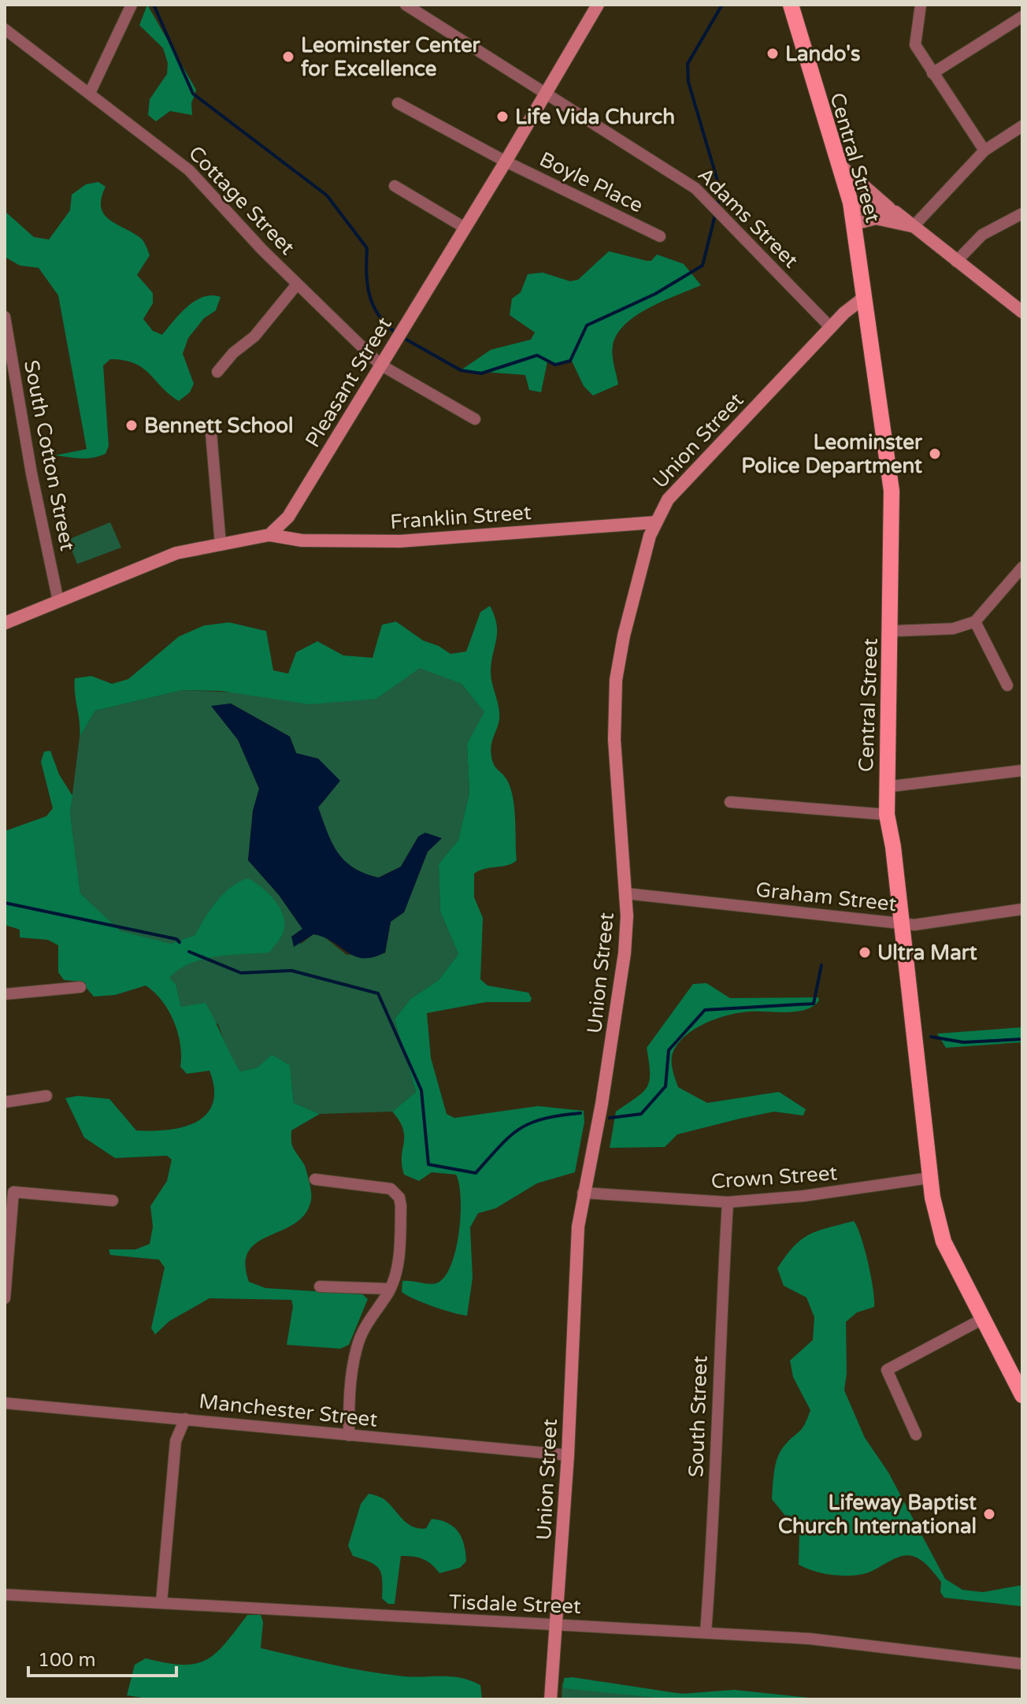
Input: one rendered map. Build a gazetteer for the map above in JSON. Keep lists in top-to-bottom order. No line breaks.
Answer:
{"streets":{"main road":["Central Street","Pleasant Street","Union Street","Franklin Street"],"street":["Boyle Place","Cottage Street","Adams Street","South Cotton Street","Graham Street","Crown Street","Manchester Street","South Street","Tisdale Street"]},"crossings":[["Central Street","Union Street"],["Central Street","Graham Street"],["Central Street","Crown Street"],["Boyle Place","Pleasant Street"],["Cottage Street","Pleasant Street"],["Adams Street","Pleasant Street"],["Adams Street","Union Street"],["Pleasant Street","Franklin Street"],["Union Street","Franklin Street"],["Union Street","Graham Street"],["Union Street","Crown Street"],["Union Street","Manchester Street"],["Union Street","Tisdale Street"],["Crown Street","South Street"],["South Street","Tisdale Street"]],"places":["Lando's","Leominster Center for Excellence","Life Vida Church","Bennett School","Leominster Police Department","Ultra Mart","Lifeway Baptist Church International"],"scale_bar":"100 m"}
